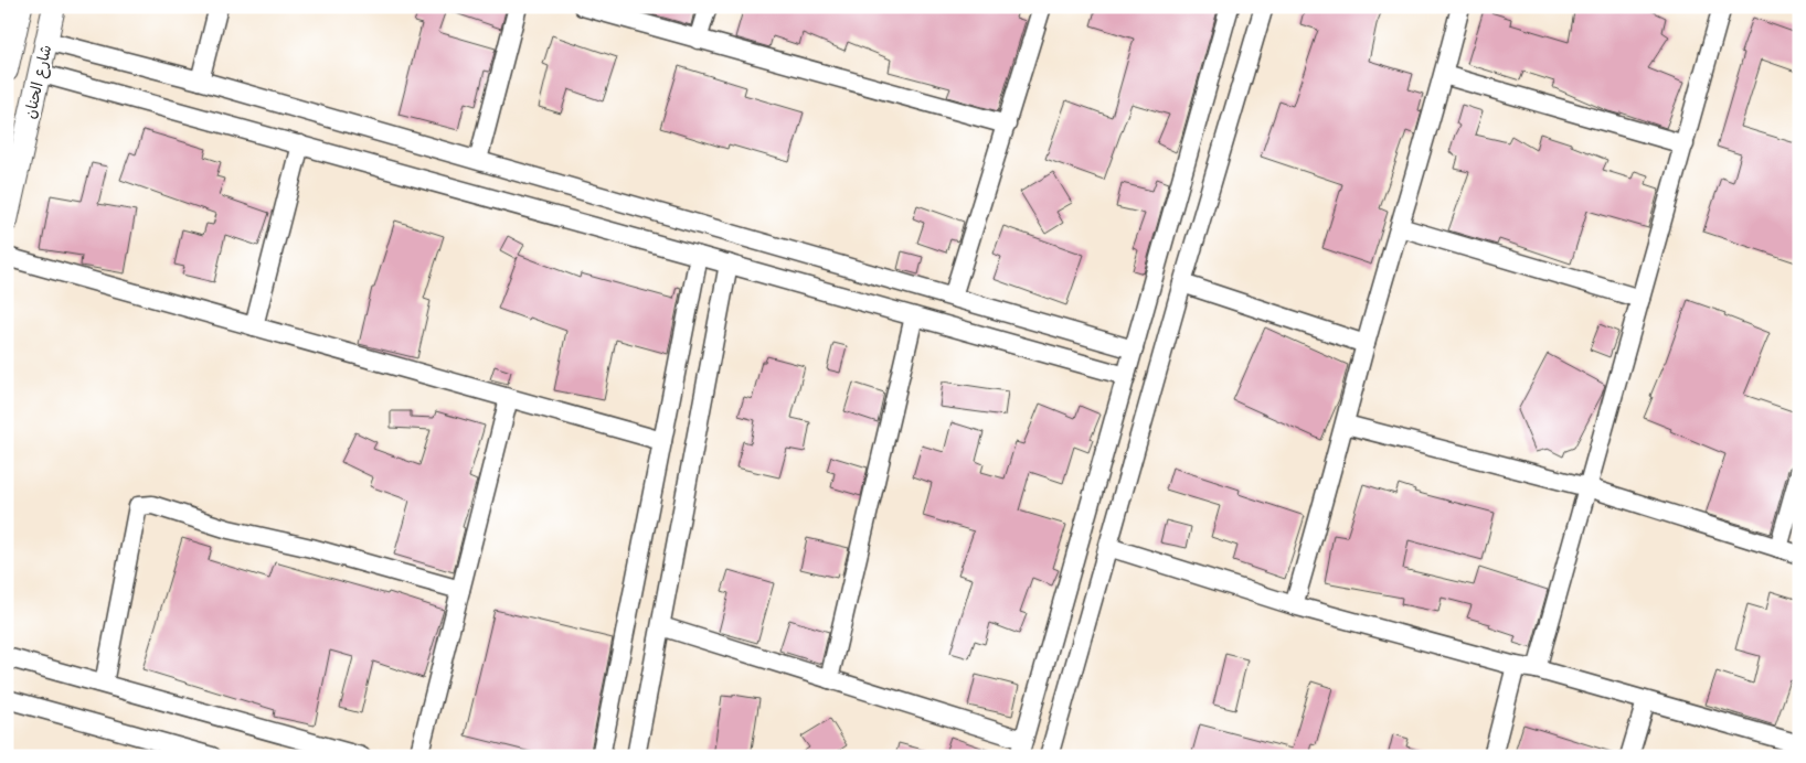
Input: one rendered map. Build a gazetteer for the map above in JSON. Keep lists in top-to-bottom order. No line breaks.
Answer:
{"streets":{"main road":["شارع الحنان"]}}
